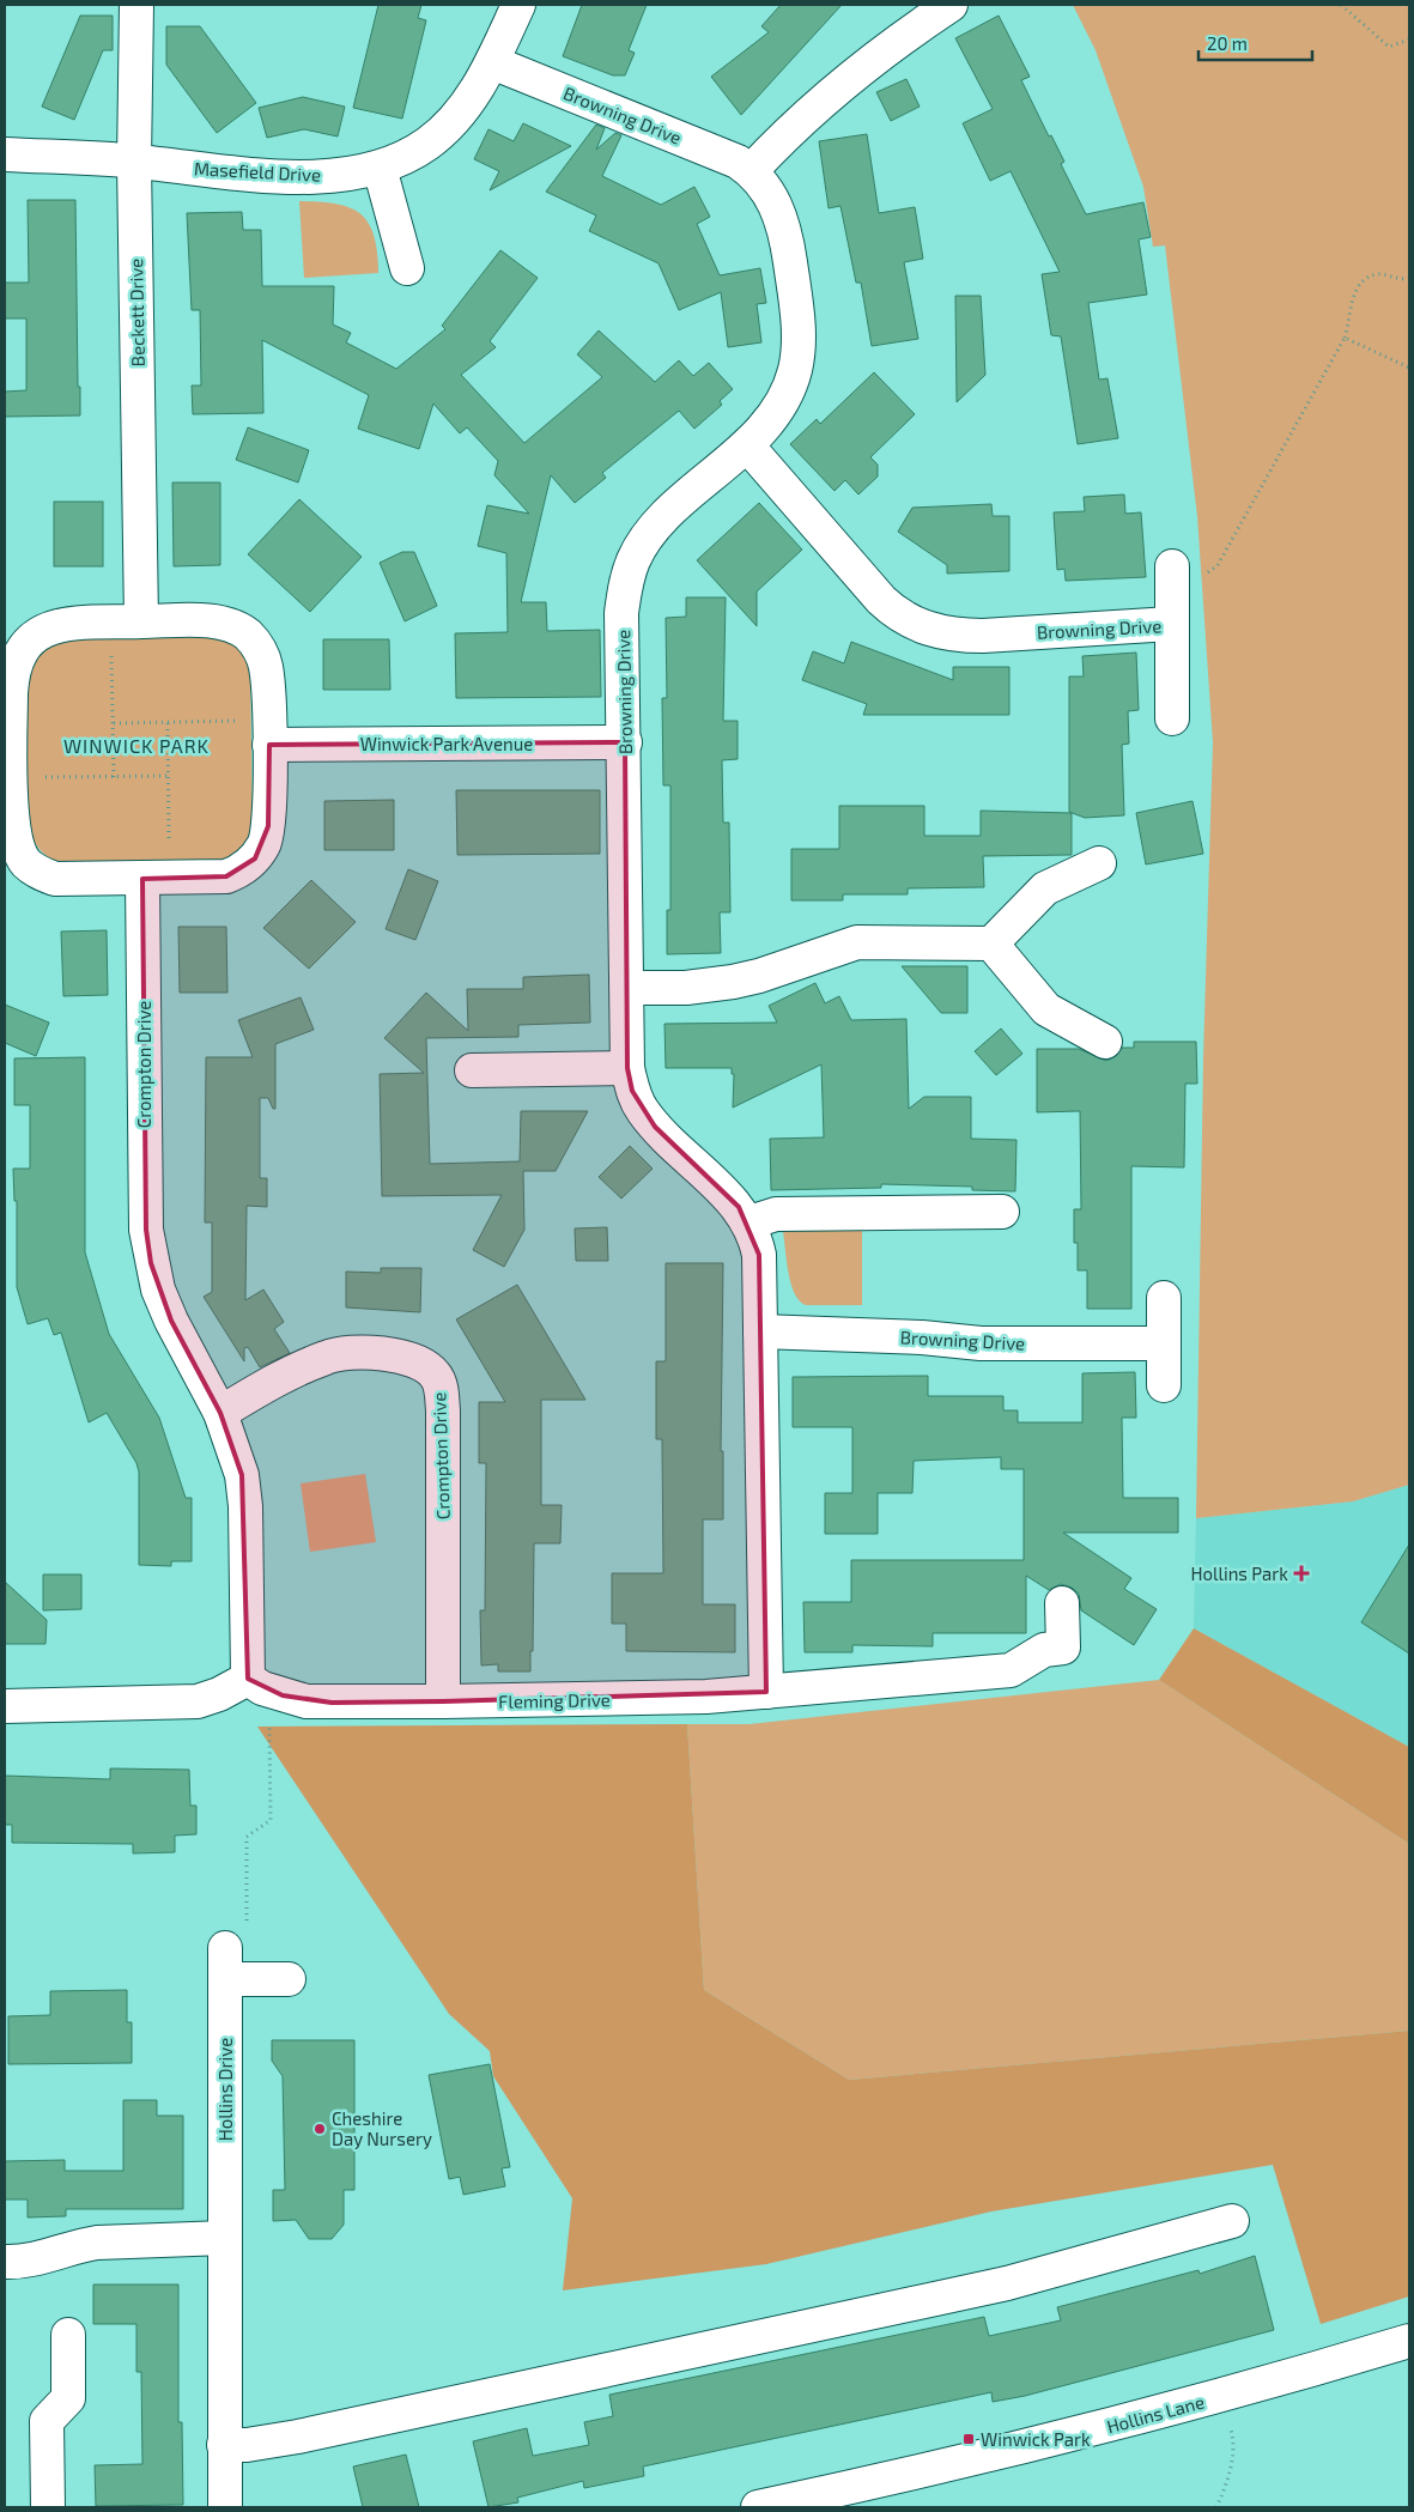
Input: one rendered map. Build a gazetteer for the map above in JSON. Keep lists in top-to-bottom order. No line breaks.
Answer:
{"streets":{"street":["Browning Drive","Masefield Drive","Beckett Drive","Winwick Park Avenue","Crompton Drive","Fleming Drive","Hollins Drive","Hollins Lane"]},"crossings":[["Browning Drive","Masefield Drive"],["Browning Drive","Winwick Park Avenue"],["Browning Drive","Fleming Drive"],["Masefield Drive","Beckett Drive"],["Crompton Drive","Fleming Drive"]],"districts":["WINWICK PARK"],"places":{"health":["Hollins Park"],"other":["Cheshire Day Nursery"],"transit":["Winwick Park"]},"scale_bar":"20 m"}
